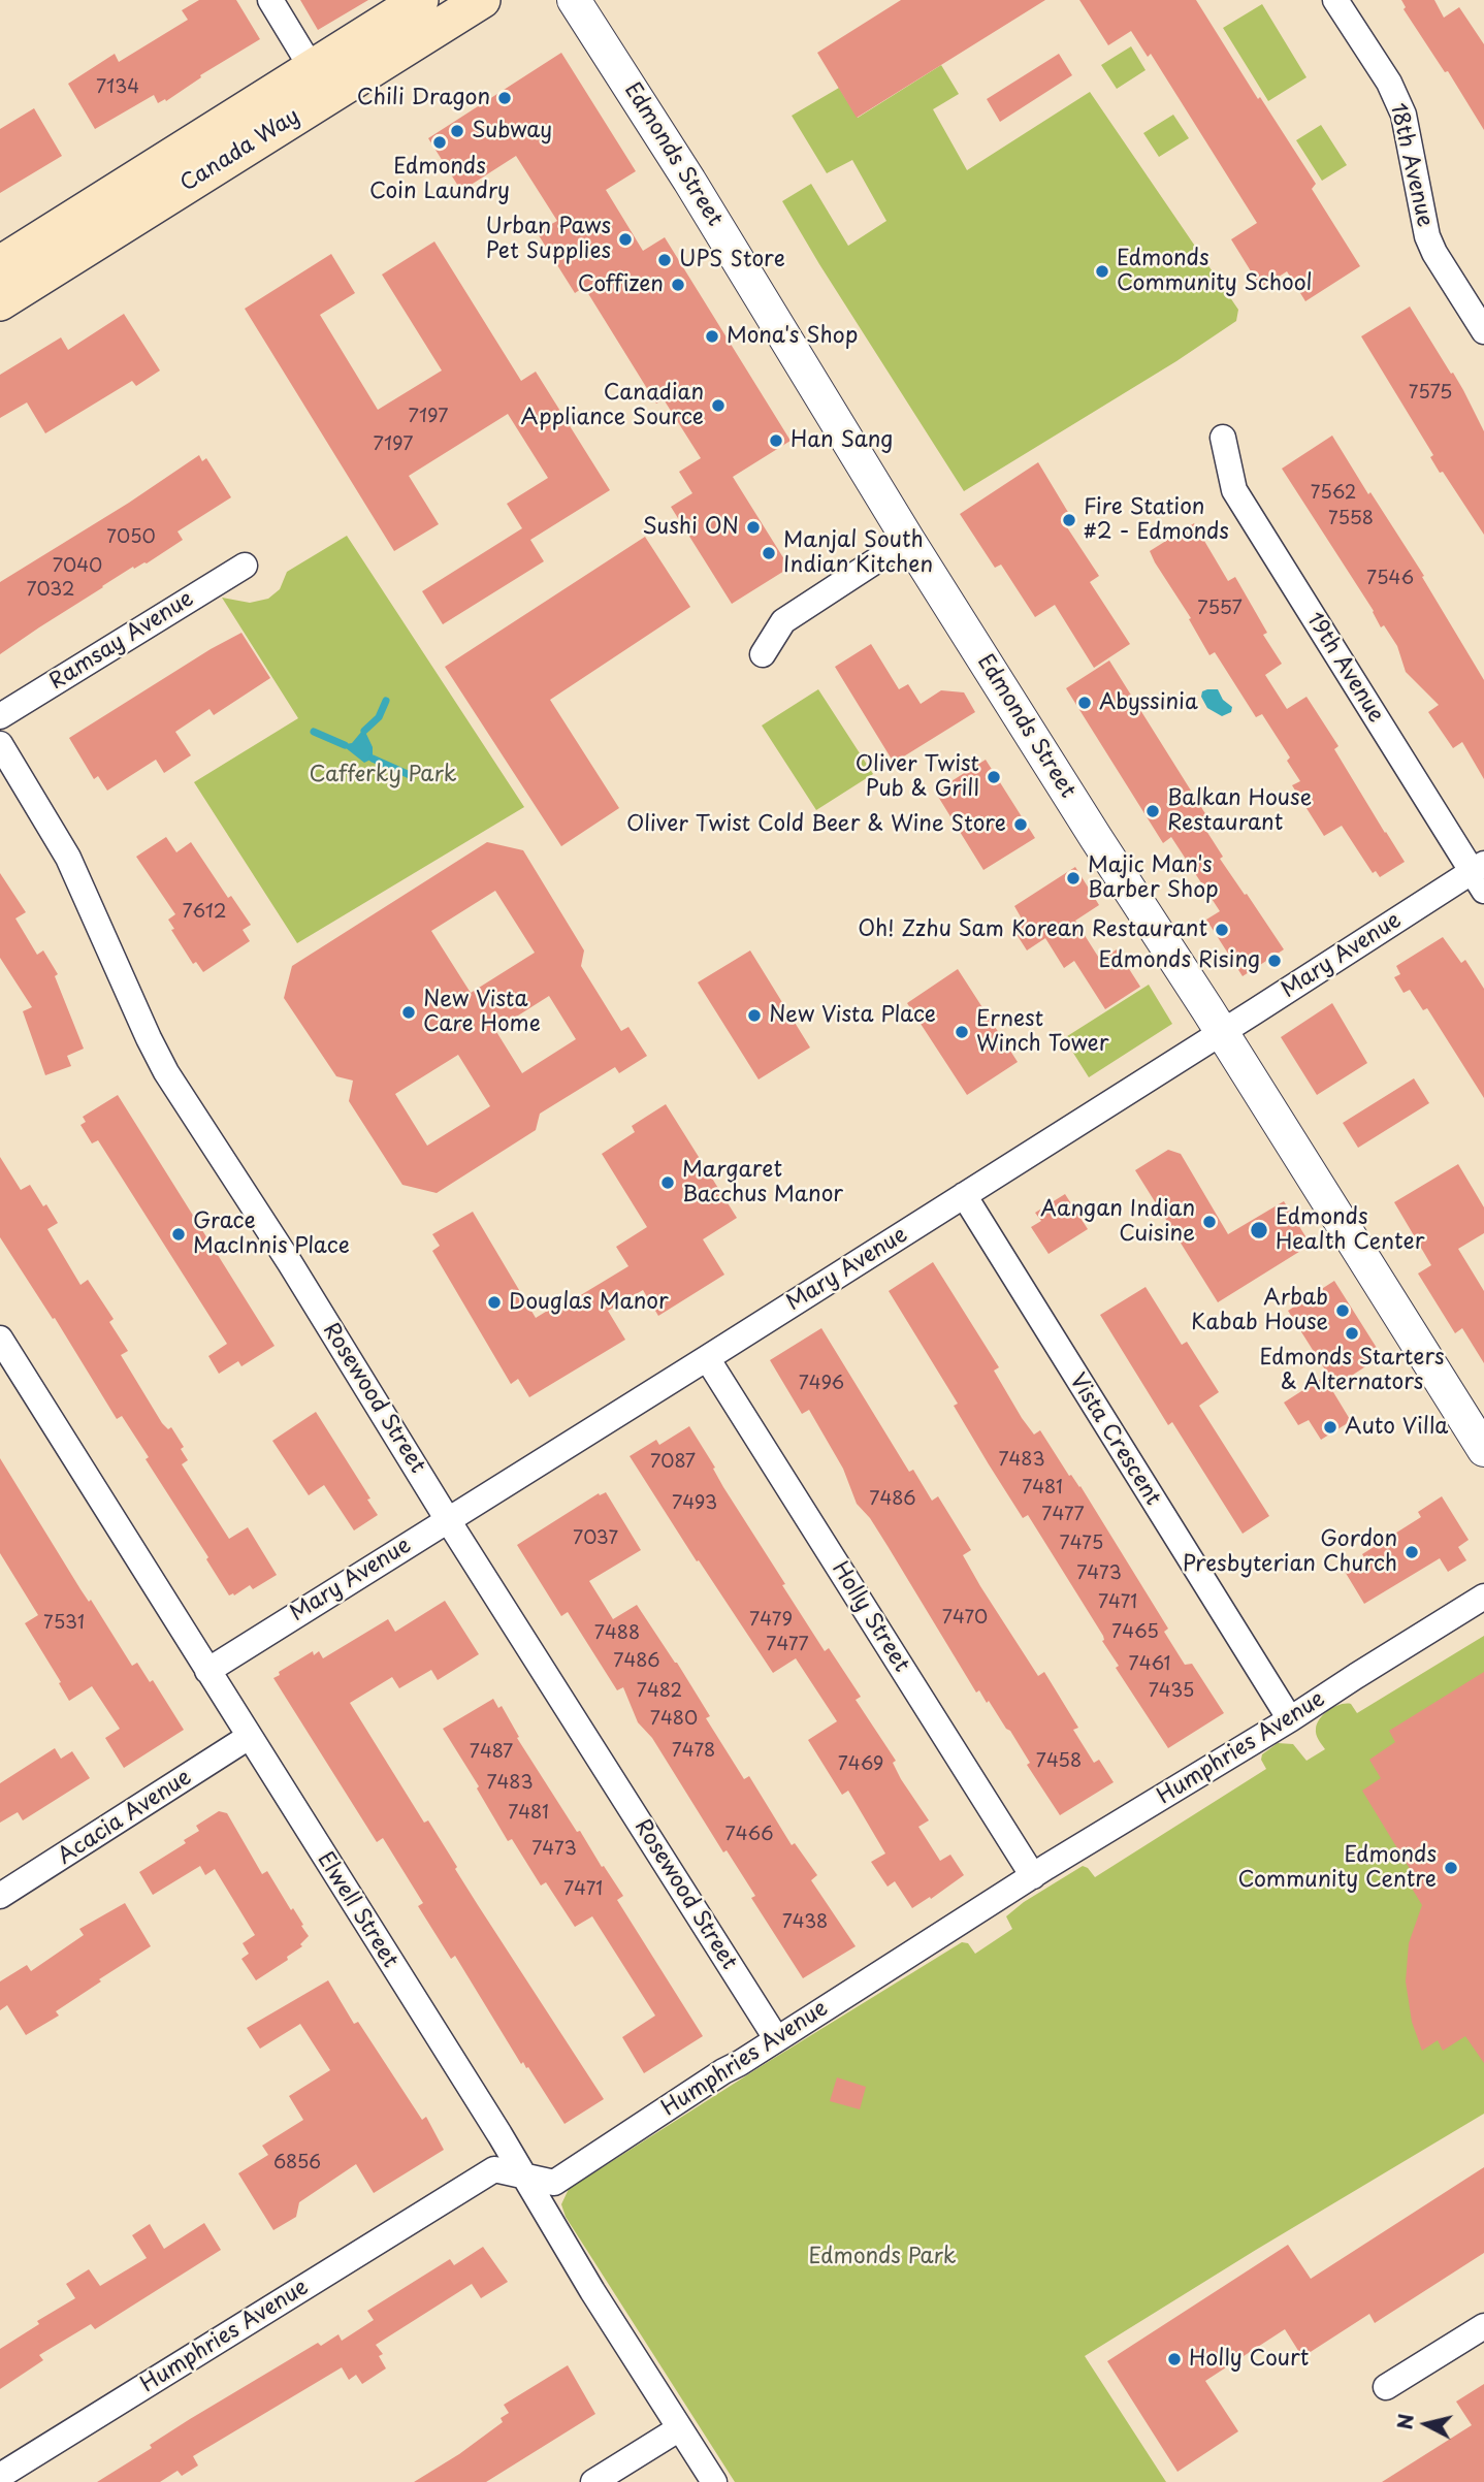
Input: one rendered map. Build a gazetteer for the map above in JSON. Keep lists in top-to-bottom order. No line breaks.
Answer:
{"streets":{"main road":["Canada Way"],"street":["Edmonds Street","18th Avenue","Ramsay Avenue","19th Avenue","Mary Avenue","Rosewood Street","Vista Crescent","Holly Street","Humphries Avenue","Acacia Avenue","Elwell Street"]},"crossings":[["Edmonds Street","Mary Avenue"],["19th Avenue","Mary Avenue"],["Mary Avenue","Rosewood Street"],["Mary Avenue","Vista Crescent"],["Mary Avenue","Holly Street"],["Mary Avenue","Elwell Street"],["Rosewood Street","Humphries Avenue"],["Vista Crescent","Humphries Avenue"],["Holly Street","Humphries Avenue"],["Humphries Avenue","Elwell Street"],["Acacia Avenue","Elwell Street"]],"parks":["Cafferky Park","Edmonds Park"],"places":["Chili Dragon","Subway","Edmonds Coin Laundry","Urban Paws Pet Supplies","UPS Store","Edmonds Community School","Coffizen","Mona's Shop","Canadian Appliance Source","Han Sang","Fire Station #2 - Edmonds","Sushi ON","Manjal South Indian Kitchen","Abyssinia","Oliver Twist Pub & Grill","Balkan House Restaurant","Oliver Twist Cold Beer & Wine Store","Majic Man's Barber Shop","Oh! Zzhu Sam Korean Restaurant","Edmonds Rising","New Vista Care Home","New Vista Place","Ernest Winch Tower","Margaret Bacchus Manor","Aangan Indian Cuisine","Edmonds Health Center","Grace MacInnis Place","Douglas Manor","Arbab Kabab House","Edmonds Starters & Alternators","Auto Villa","Gordon Presbyterian Church","Edmonds Community Centre","Holly Court"],"house_numbers":["7134","7575","7197","7197","7562","7558","7050","7040","7546","7032","7557","7612","7496","7483","7087","7481","7486","7493","7477","7037","7475","7473","7471","7470","7479","7531","7465","7488","7477","7486","7461","7482","7435","7480","7478","7487","7458","7469","7483","7481","7466","7473","7471","7438","6856"],"north":"left"}
